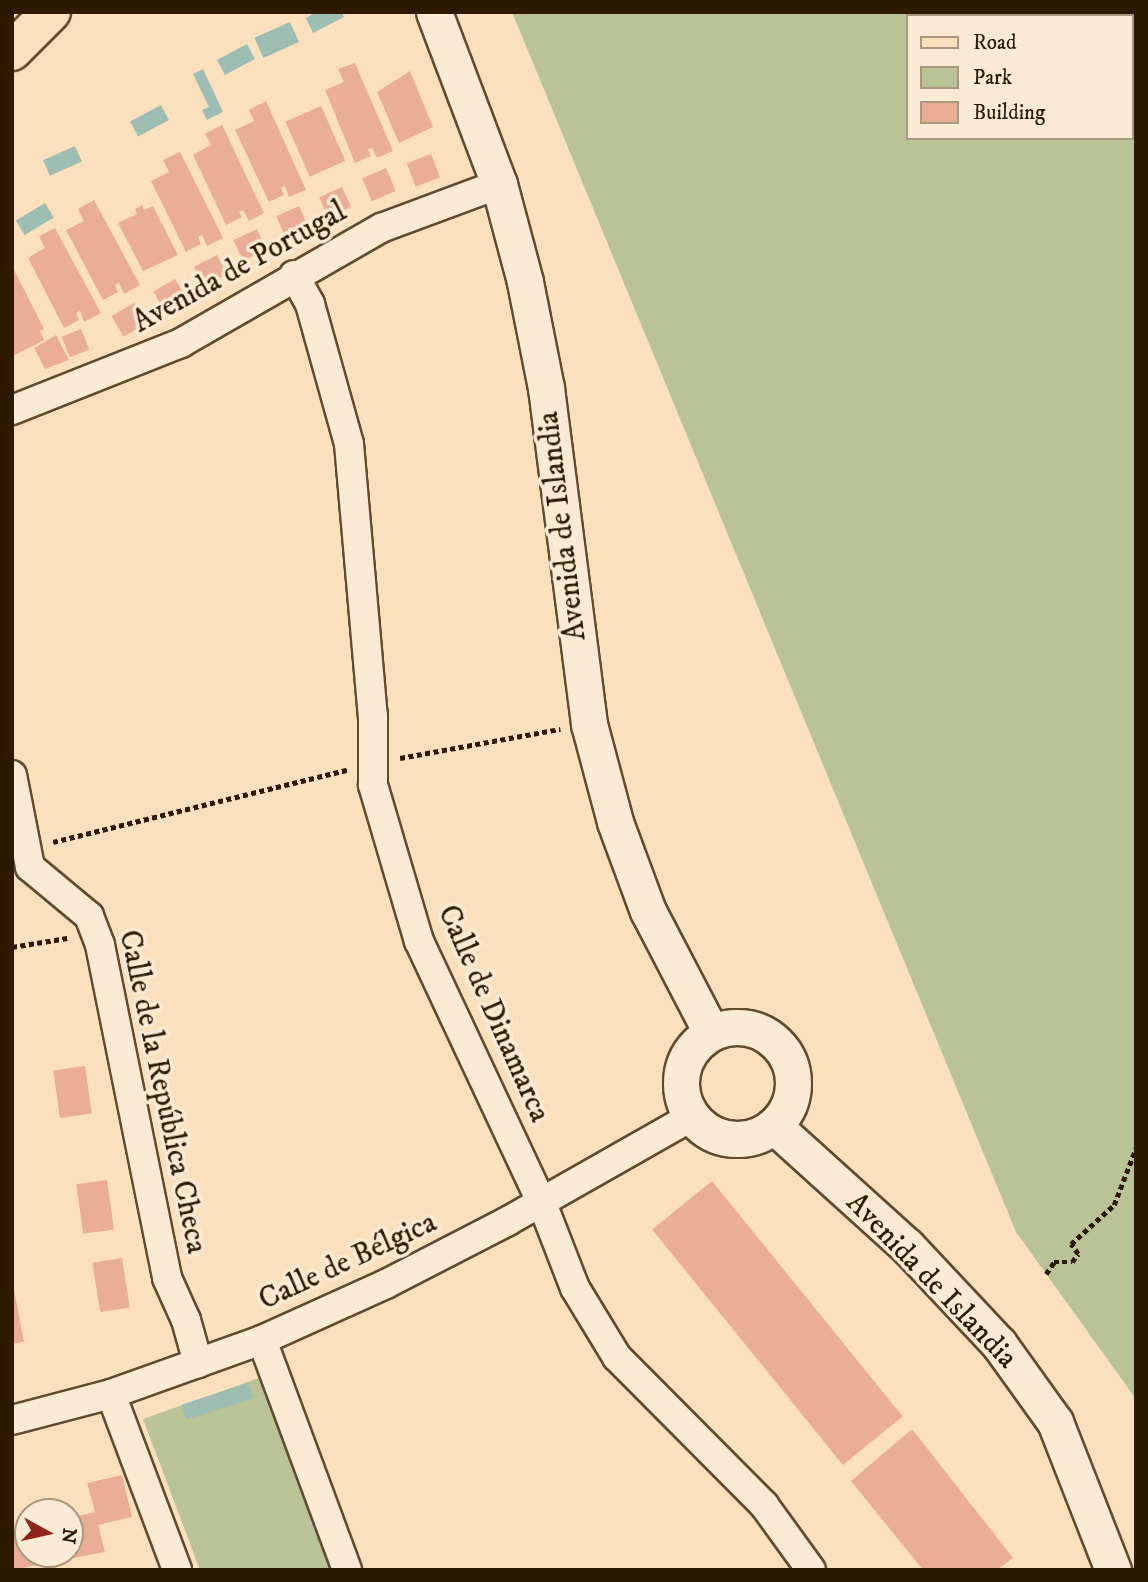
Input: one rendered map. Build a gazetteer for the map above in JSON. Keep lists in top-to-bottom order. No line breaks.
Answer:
{"streets":{"street":["Avenida de Portugal","Avenida de Islandia","Calle de Dinamarca","Calle de la República Checa","Calle de Bélgica"]},"crossings":[["Avenida de Portugal","Avenida de Islandia"],["Avenida de Portugal","Calle de Dinamarca"],["Avenida de Islandia","Calle de Bélgica"],["Calle de Dinamarca","Calle de Bélgica"],["Calle de la República Checa","Calle de Bélgica"]],"legend":["Road","Park","Building"],"north":"right"}
